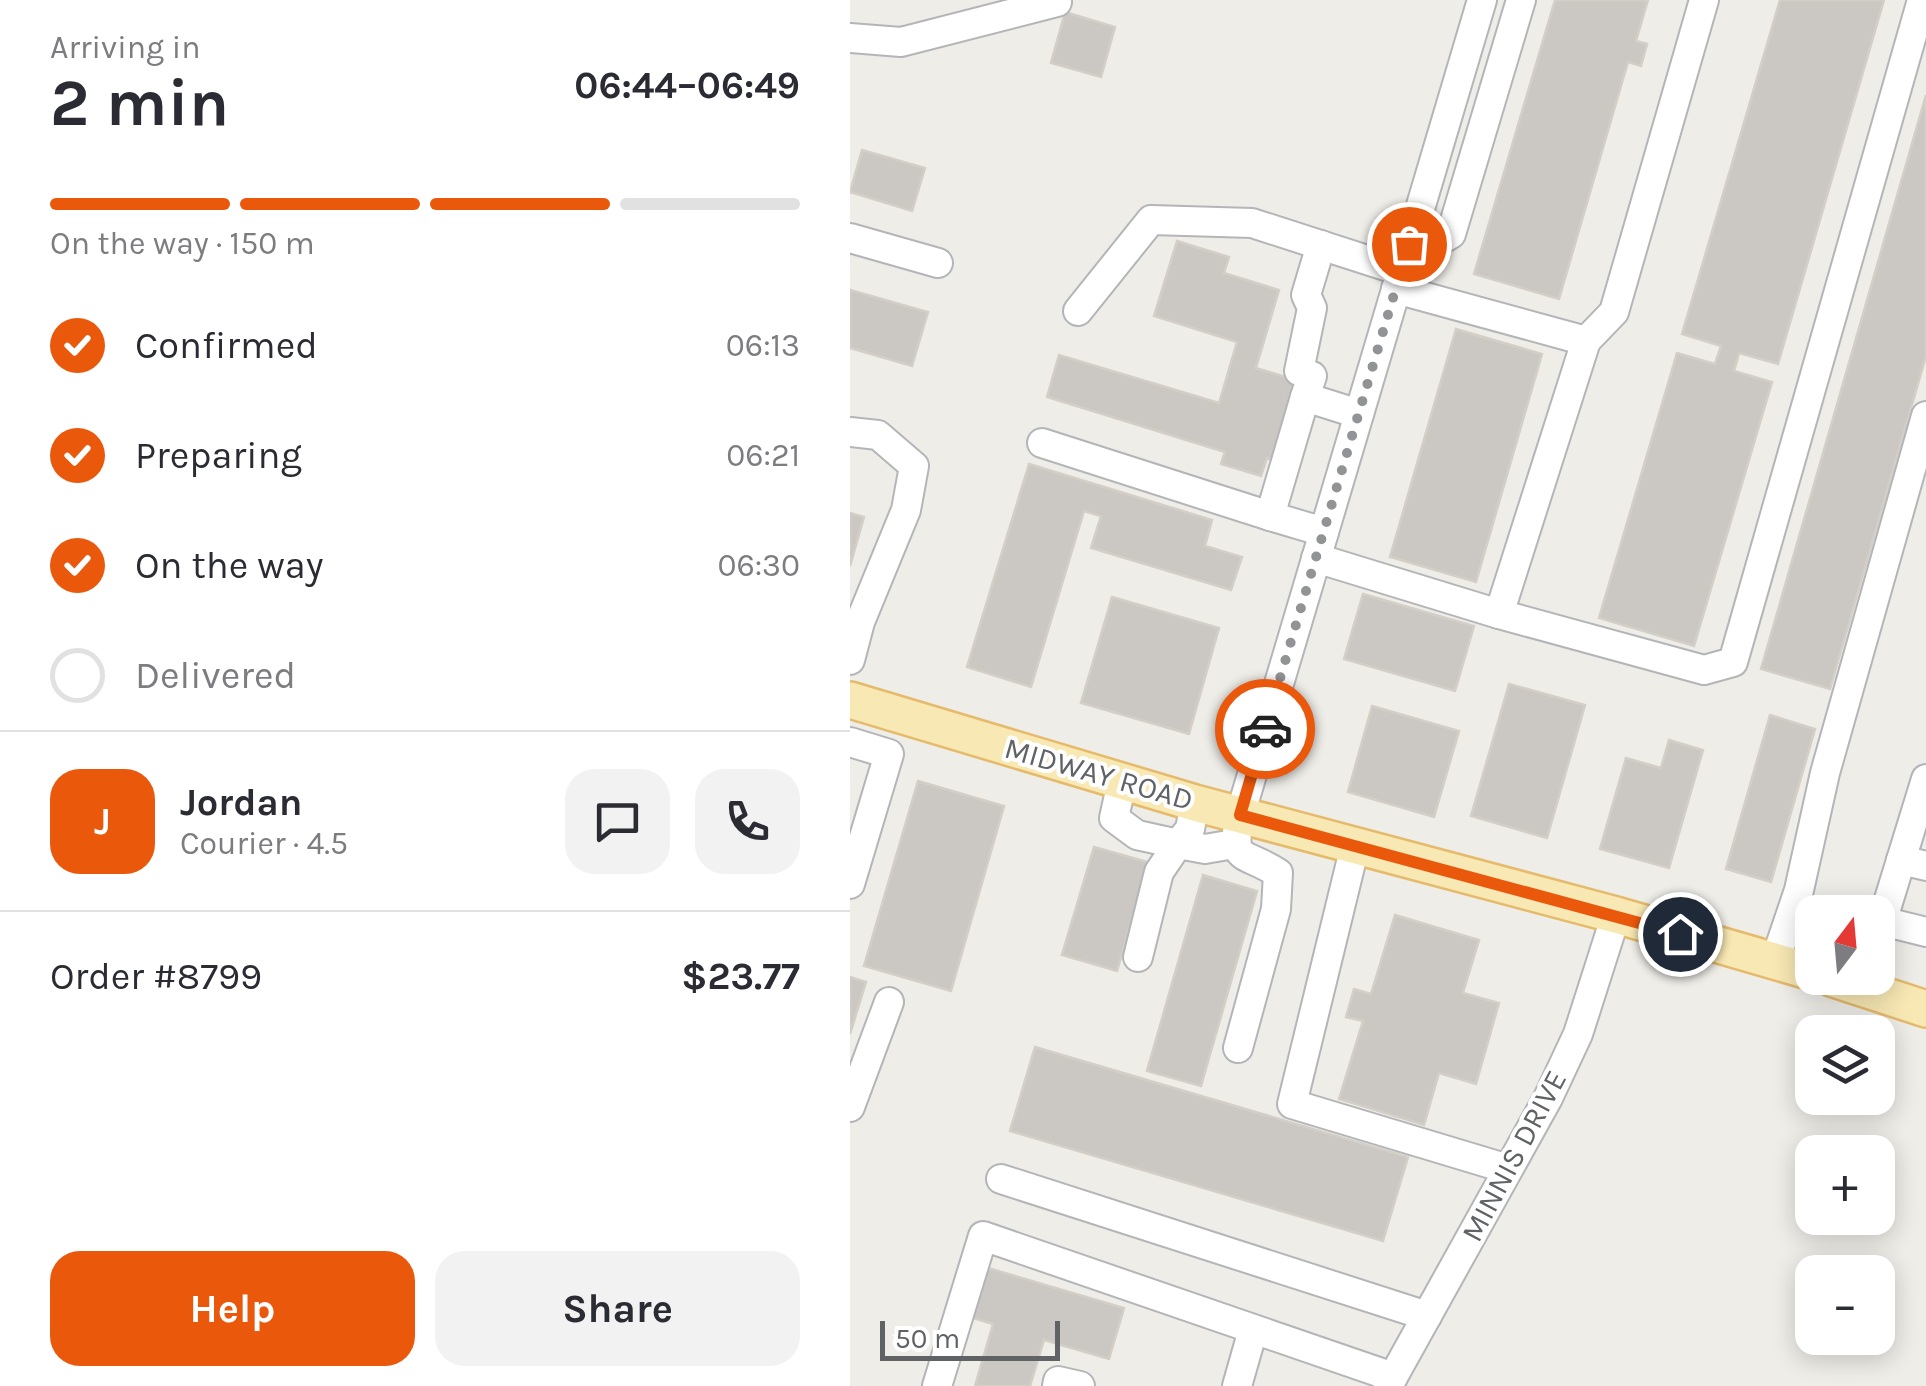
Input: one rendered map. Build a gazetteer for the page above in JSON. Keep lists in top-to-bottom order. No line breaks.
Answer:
{"streets":{"main road":["MIDWAY ROAD"],"street":["MINNIS DRIVE"]},"crossings":[["MIDWAY ROAD","MINNIS DRIVE"]],"scale_bar":"50 m","north":"top","page":{"heading":["2 min","Arriving in","06:44–06:49"],"panel":["Jordan","Courier · 4.5","Order #8799","$23.77"],"bar":"On the way · 150 m","list":[["Confirmed","06:13"],["Preparing","06:21"],["On the way","06:30"],"Delivered"],"round":"J","map_buttons":["+","−"],"buttons":["Help","Share"],"scale":"50 m"}}
